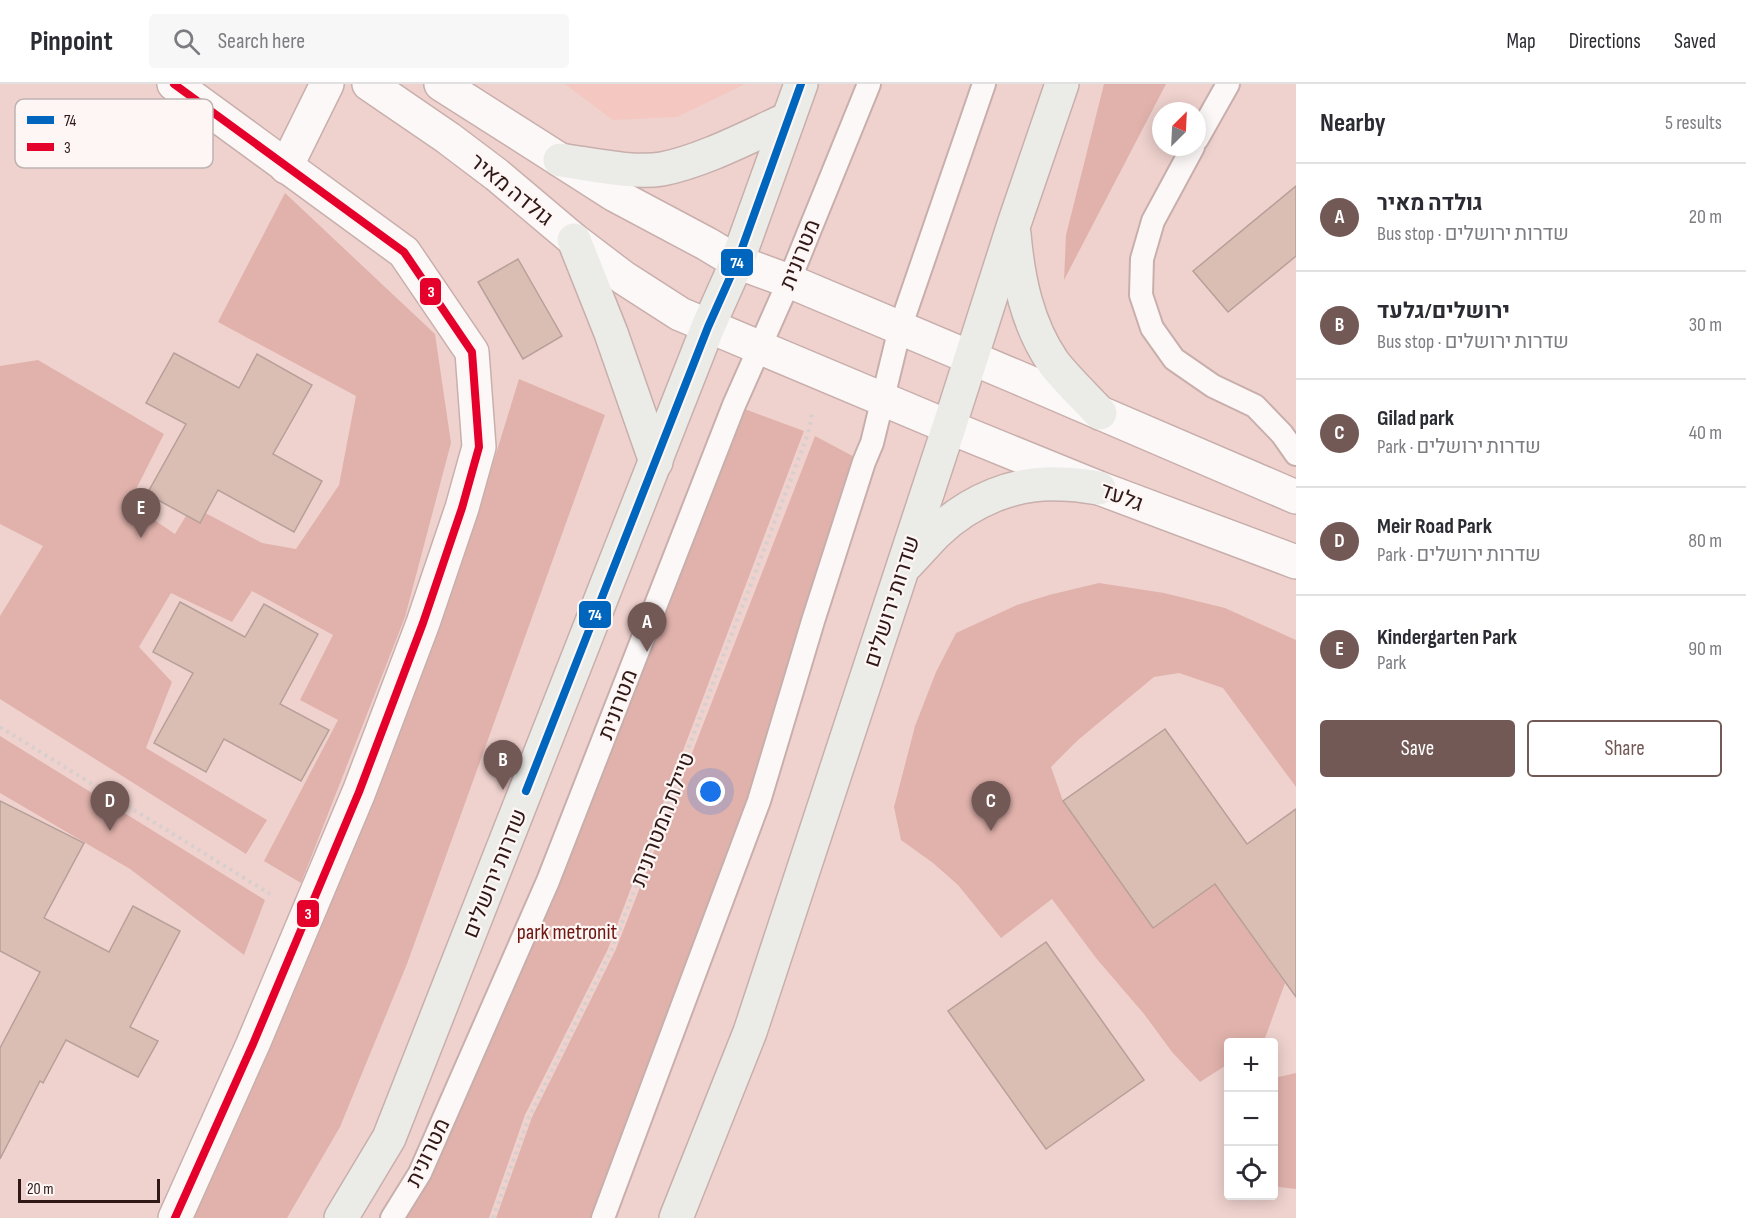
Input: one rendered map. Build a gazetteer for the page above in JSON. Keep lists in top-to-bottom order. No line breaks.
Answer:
{"streets":{"main road":["שדרות ירושלים"],"street":["גולדה מאיר","גלעד"],"lane":["מטרונית"],"path":["טיילת המטרונית"]},"crossings":[["גולדה מאיר","מטרונית"],["גולדה מאיר","גלעד"],["גולדה מאיר","שדרות ירושלים"],["גלעד","שדרות ירושלים"]],"parks":["park metronit"],"lines":["transit line 74","transit line 3"],"legend":["74","3"],"scale_bar":"20 m","north":"top right","page":{"header":"Pinpoint","search":"Search here","nav":["Map","Directions","Saved"],"heading":["Nearby","5 results"],"list":[{"mark":"A","name":"גולדה מאיר","note":"Bus stop · שדרות ירושלים","value":"20 m"},{"mark":"B","name":"ירושלים/גלעד","note":"Bus stop · שדרות ירושלים","value":"30 m"},{"mark":"C","name":"Gilad park","note":"Park · שדרות ירושלים","value":"40 m"},{"mark":"D","name":"Meir Road Park","note":"Park · שדרות ירושלים","value":"80 m"},{"mark":"E","name":"Kindergarten Park","note":"Park","value":"90 m"}],"pins":["E","A","B","C","D"],"buttons":["Save","Share"],"map_buttons":["+","−"],"scale":"20 m"}}
